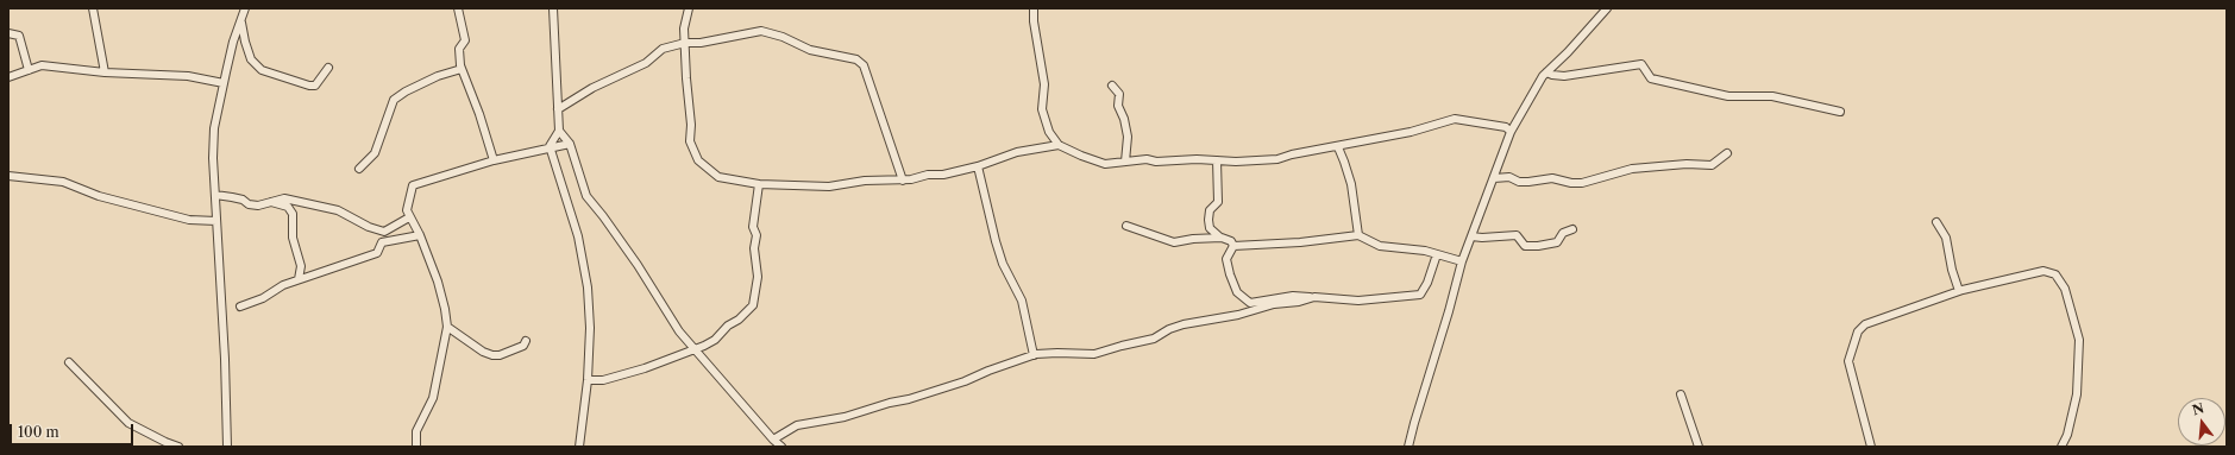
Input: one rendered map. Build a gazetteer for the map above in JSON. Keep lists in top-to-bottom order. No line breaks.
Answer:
{"scale_bar":"100 m","north":"top"}
